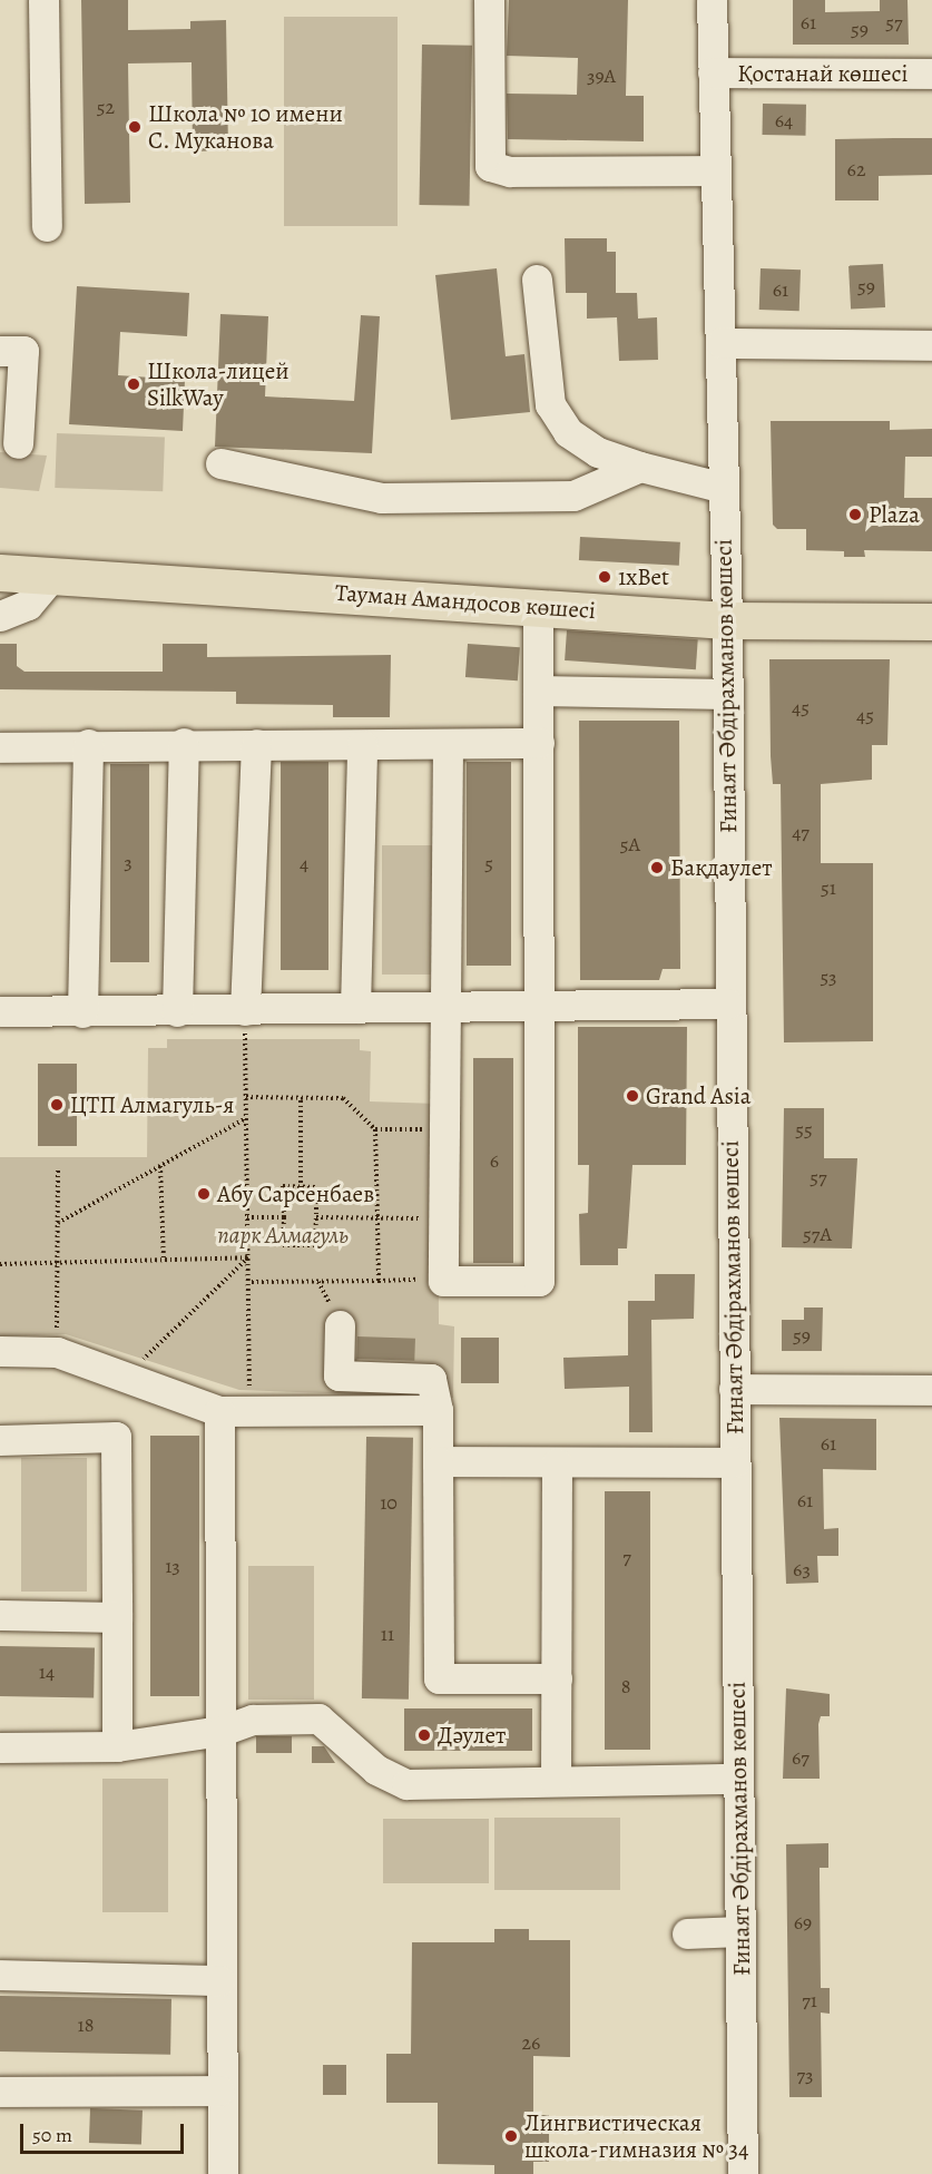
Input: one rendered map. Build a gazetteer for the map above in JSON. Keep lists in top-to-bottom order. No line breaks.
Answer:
{"streets":{"main road":["Тауман Амандосов көшесі"],"street":["Қостанай көшесі","Ғинаят Әбдірахманов көшесі"]},"crossings":[["Қостанай көшесі","Ғинаят Әбдірахманов көшесі"],["Тауман Амандосов көшесі","Ғинаят Әбдірахманов көшесі"]],"parks":["парк Алмагуль"],"places":["Школа № 10 имени С. Муканова","Школа-лицей SilkWay","Plaza","1xBet","Бақдаулет","Grand Asia","ЦТП Алмагуль-я","Абу Сарсенбаев","Дәулет","Лингвистическая школа-гимназия № 34"],"house_numbers":["61","57","59","39А","52","64","62","59","61","45","45","47","5А","3","4","5","51","53","55","6","57","57А","59","61","61","10","7","13","63","11","14","8","67","69","71","18","26","73"],"scale_bar":"50 m"}
